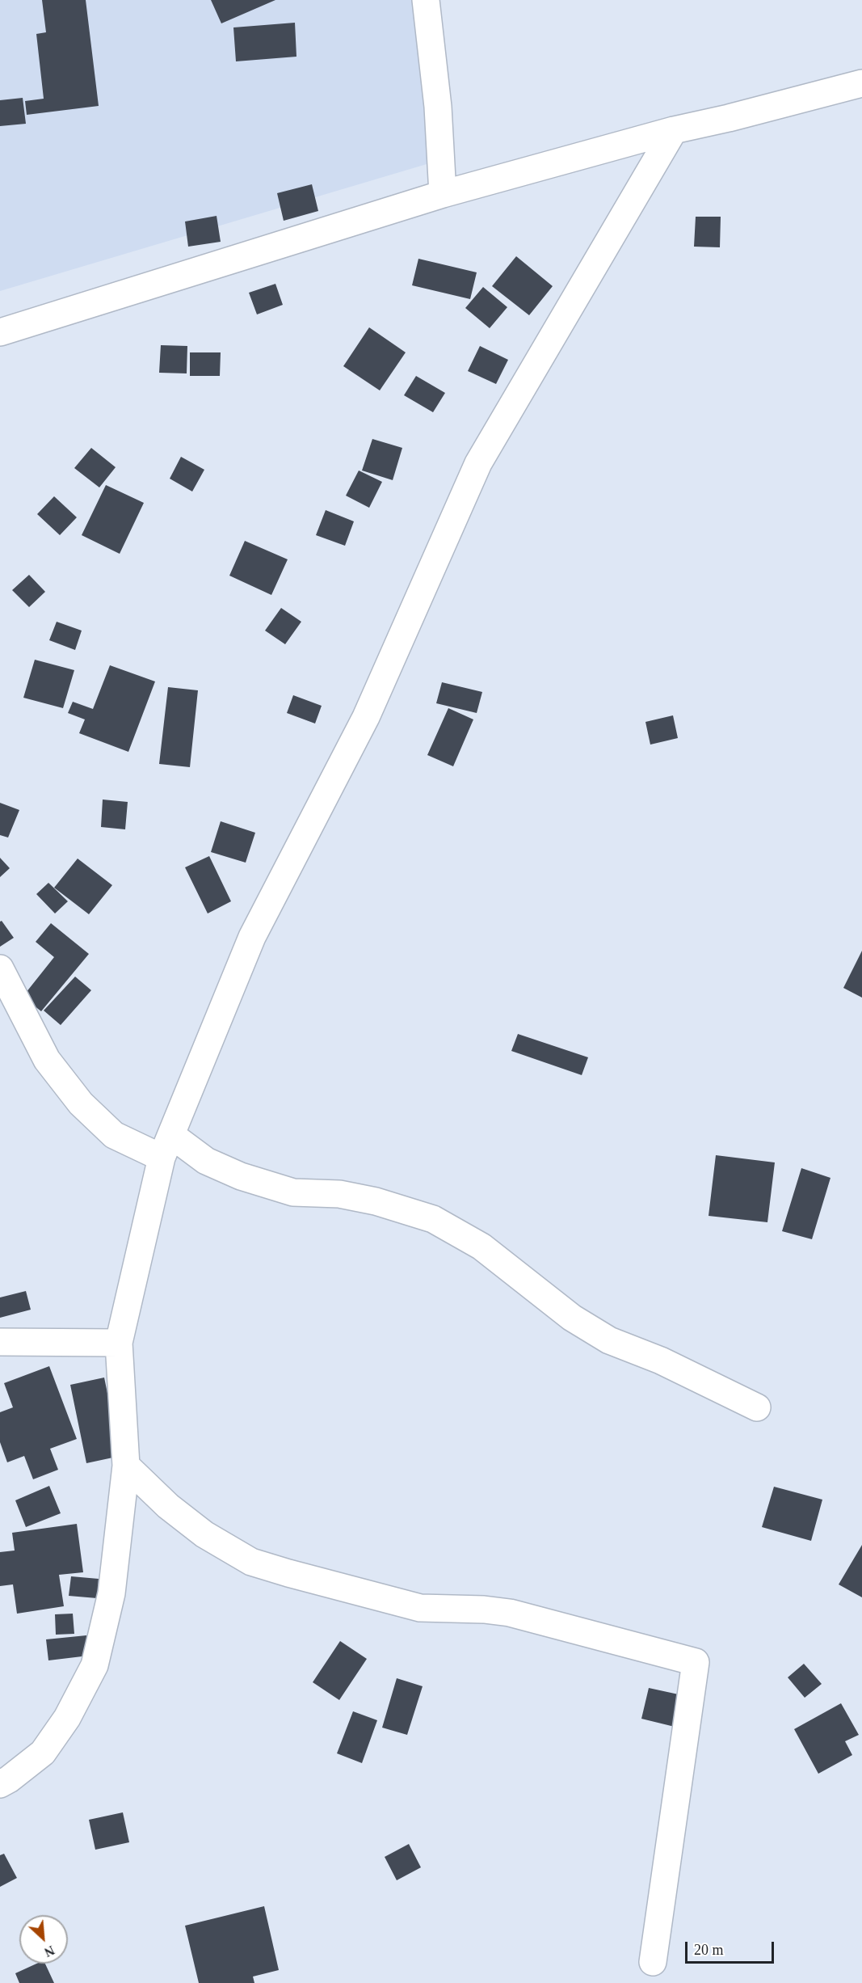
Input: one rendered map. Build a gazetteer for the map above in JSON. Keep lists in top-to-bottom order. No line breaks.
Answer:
{"scale_bar":"20 m","north":"bottom right"}
